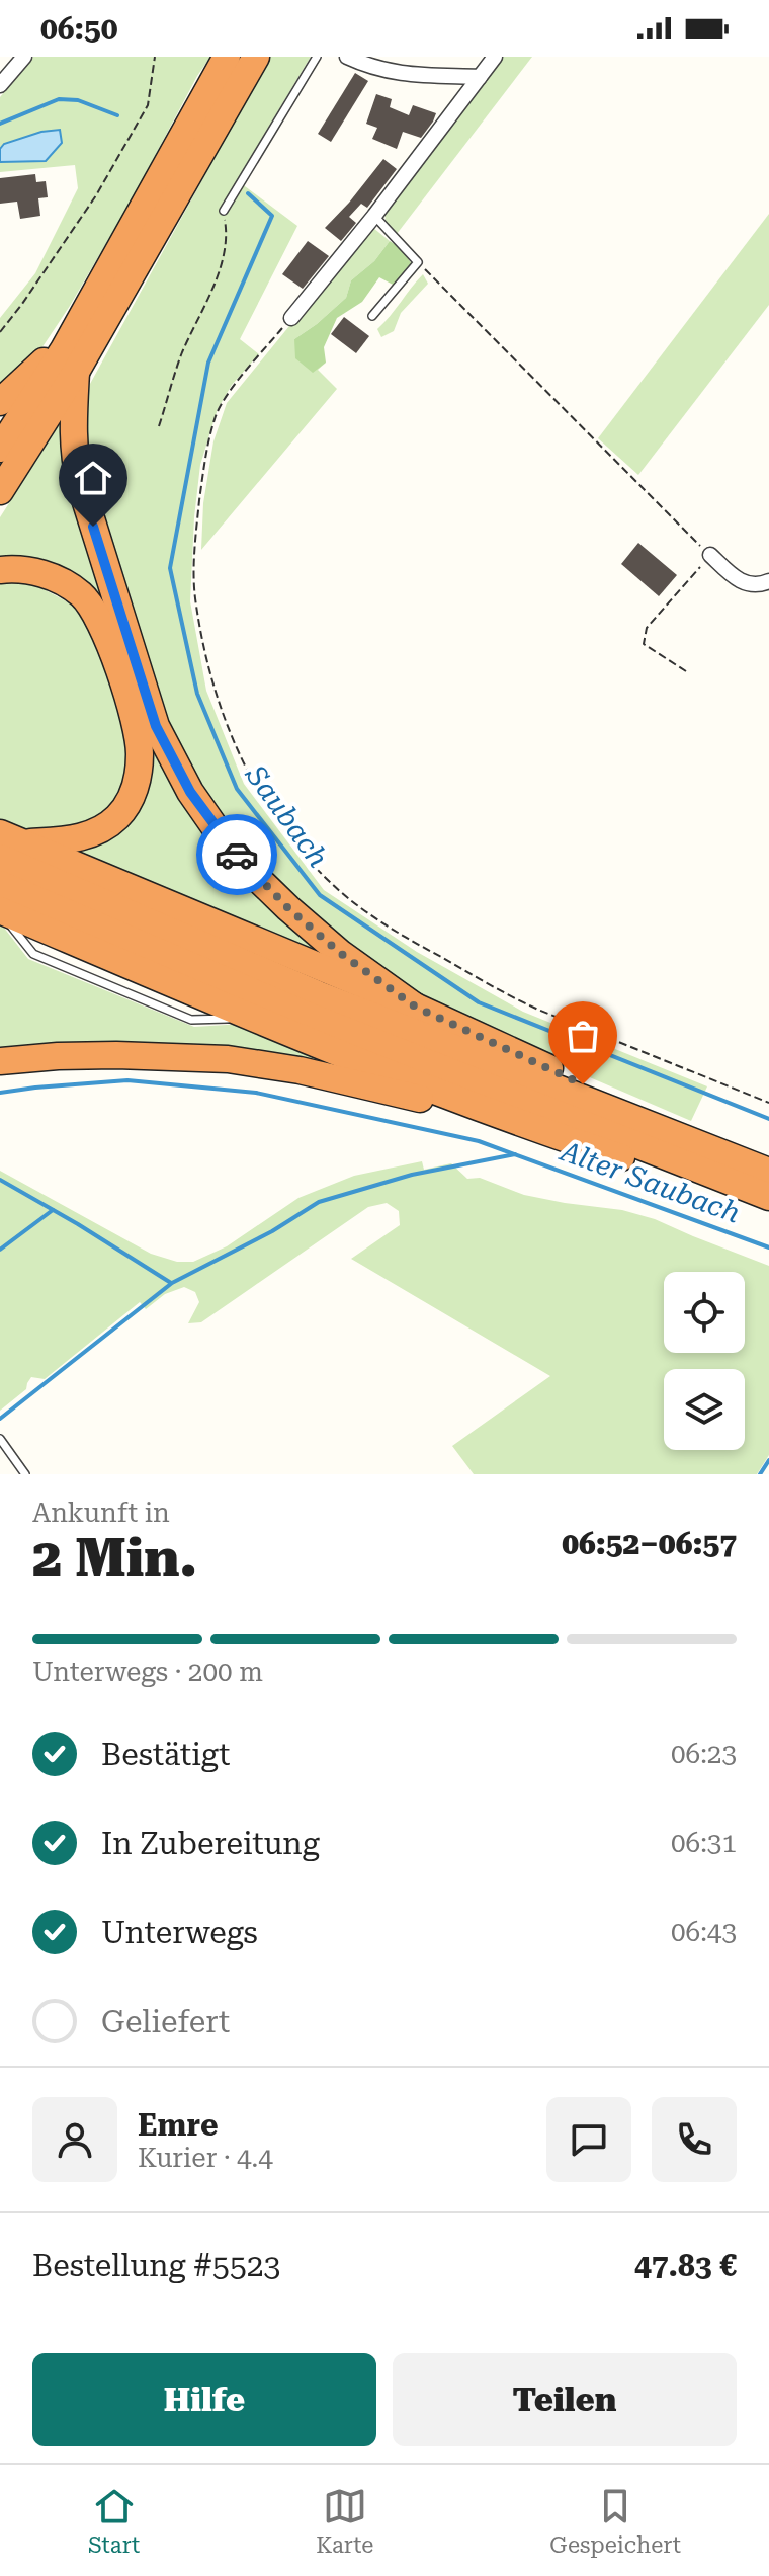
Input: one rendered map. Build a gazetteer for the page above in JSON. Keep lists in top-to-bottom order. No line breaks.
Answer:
{"water":["Saubach","Alter Saubach"],"page":{"status":"06:50","heading":["2 Min.","Ankunft in","06:52–06:57"],"panel":["Emre","Kurier · 4.4","Bestellung #5523","47.83 €"],"bar":"Unterwegs · 200 m","list":[["Bestätigt","06:23"],["In Zubereitung","06:31"],["Unterwegs","06:43"],"Geliefert"],"buttons":["Hilfe","Teilen"],"tabs":["Start","Karte","Gespeichert"]}}
